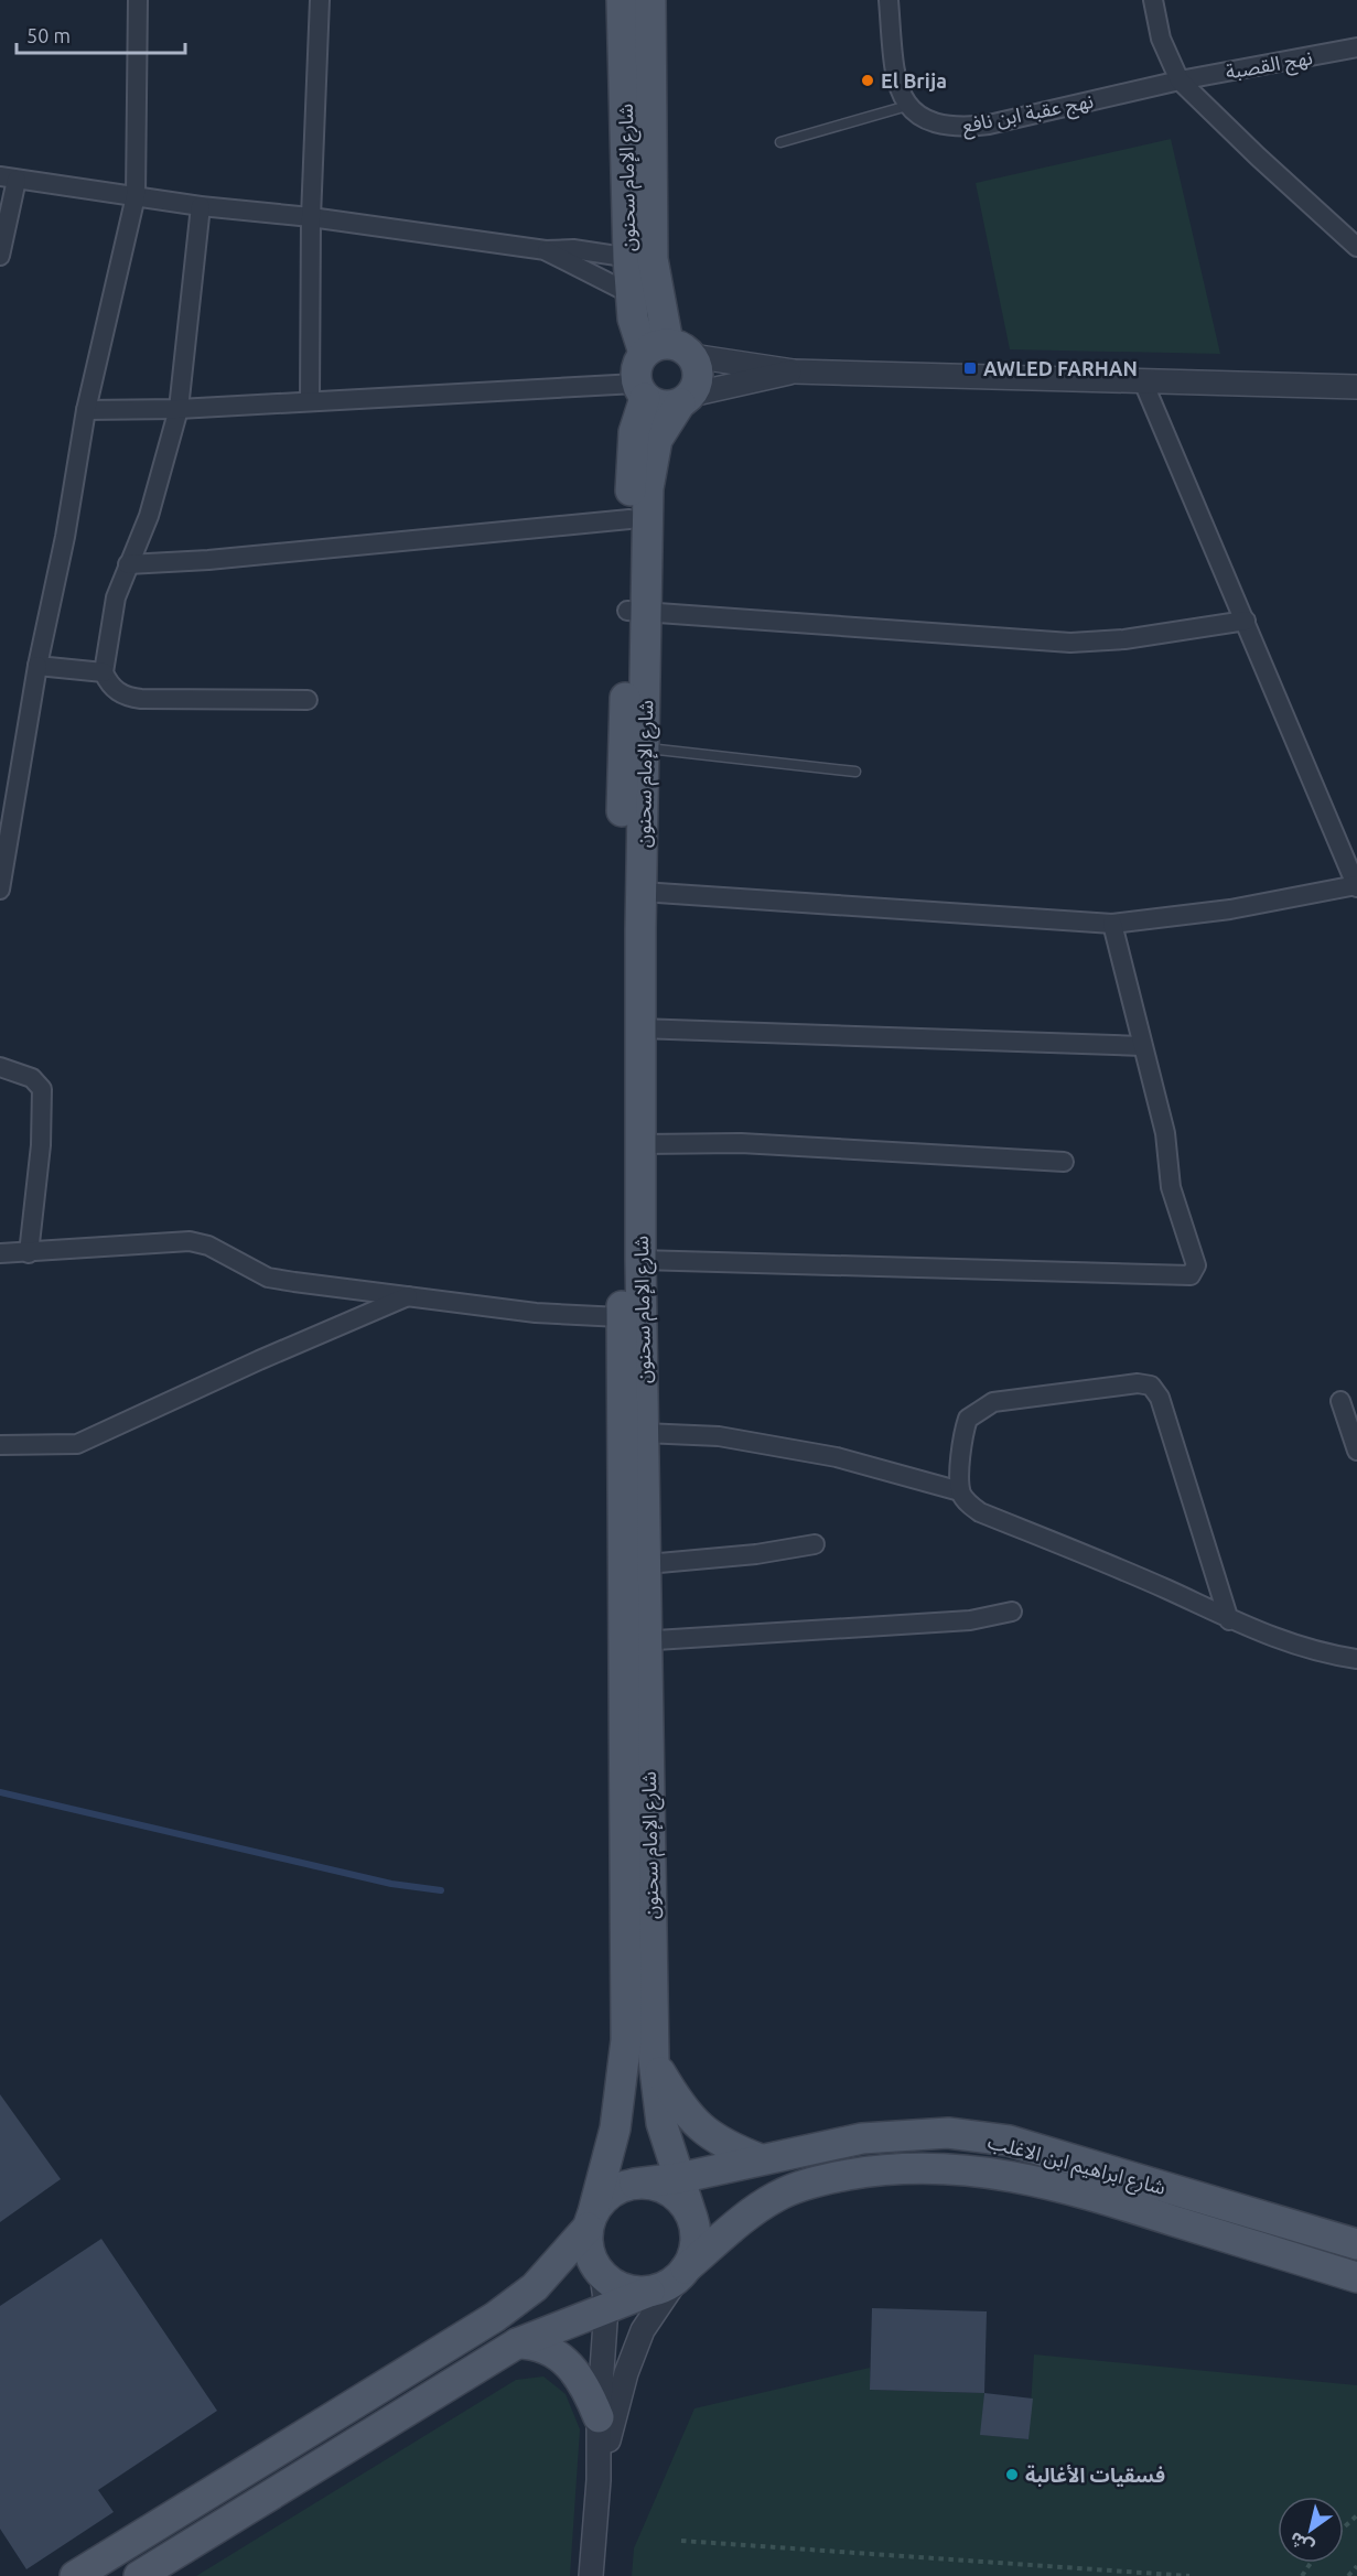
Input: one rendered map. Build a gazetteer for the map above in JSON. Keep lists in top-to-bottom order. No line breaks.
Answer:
{"streets":{"main road":["شارع الإمام سحنون","شارع ابراهيم ابن الاغلب"],"street":["نهج القصبة","نهج عقبة ابن نافع"]},"crossings":[["نهج القصبة","نهج عقبة ابن نافع"],["شارع الإمام سحنون","شارع ابراهيم ابن الاغلب"]],"places":{"other":["El Brija","فسقيات الأغالبة"],"transit":["AWLED FARHAN"]},"scale_bar":"50 m","north":"bottom left"}
